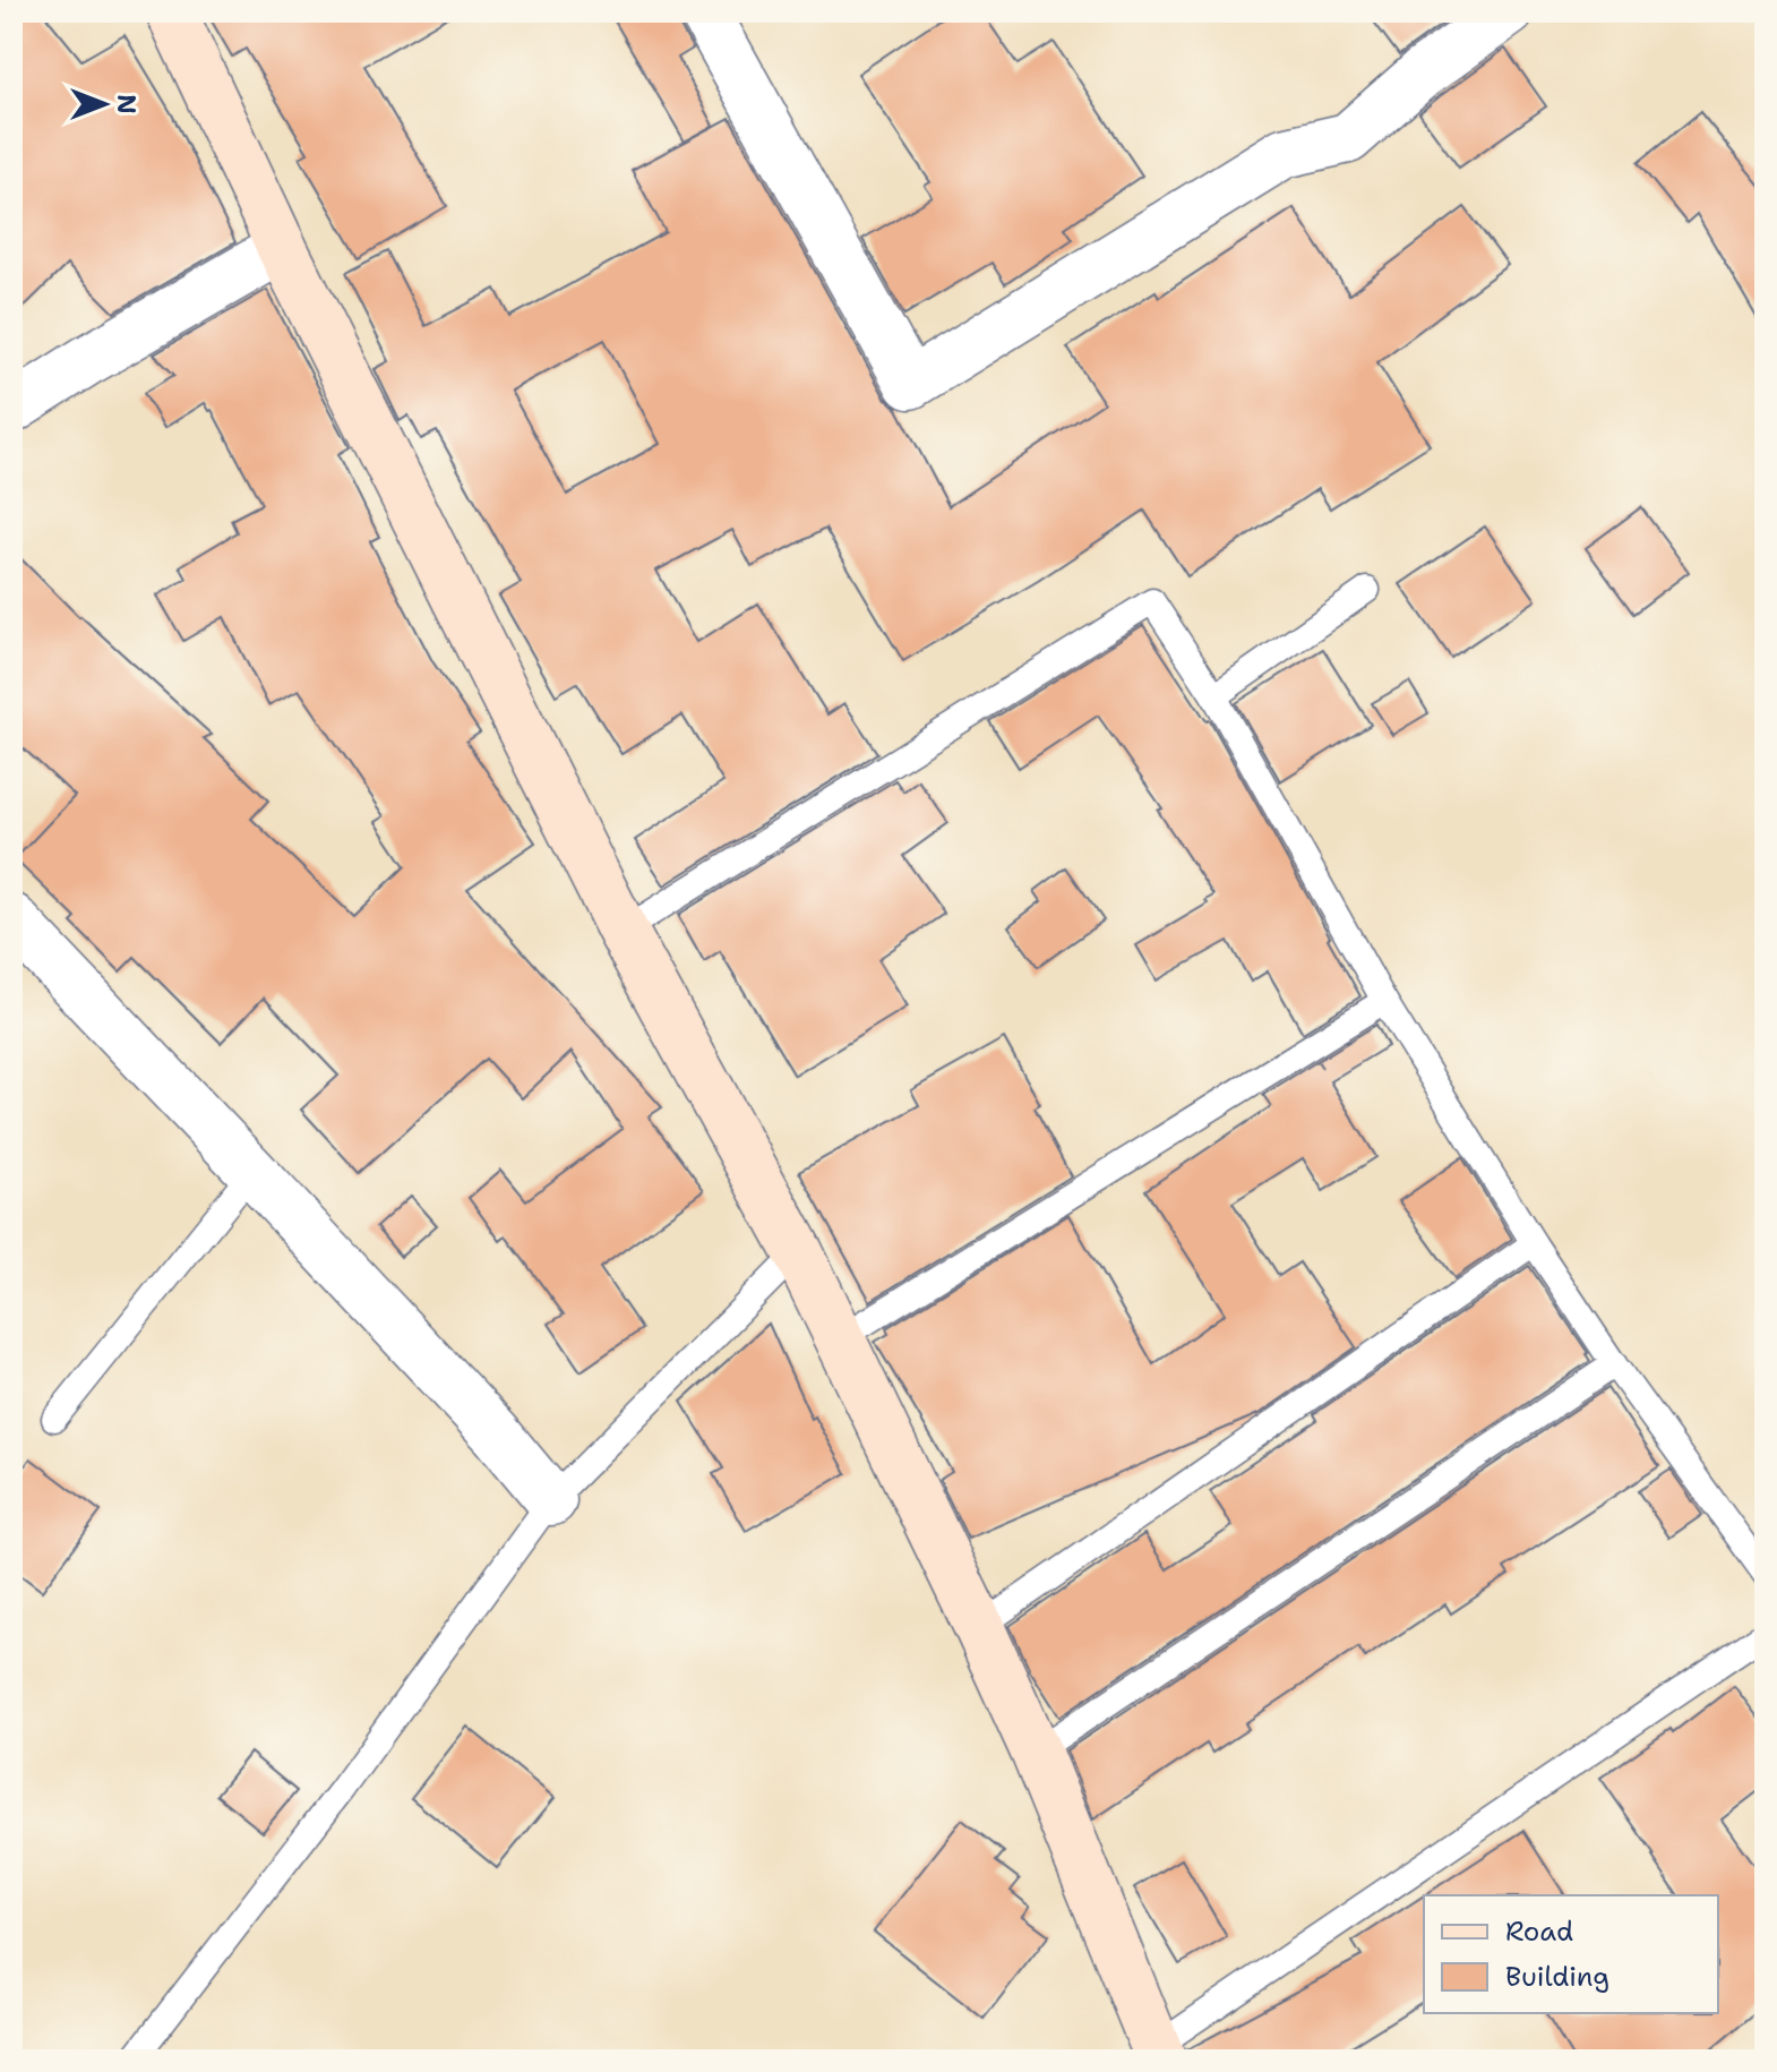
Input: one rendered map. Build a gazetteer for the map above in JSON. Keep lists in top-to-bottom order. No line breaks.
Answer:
{"legend":["Road","Building"],"north":"right"}
